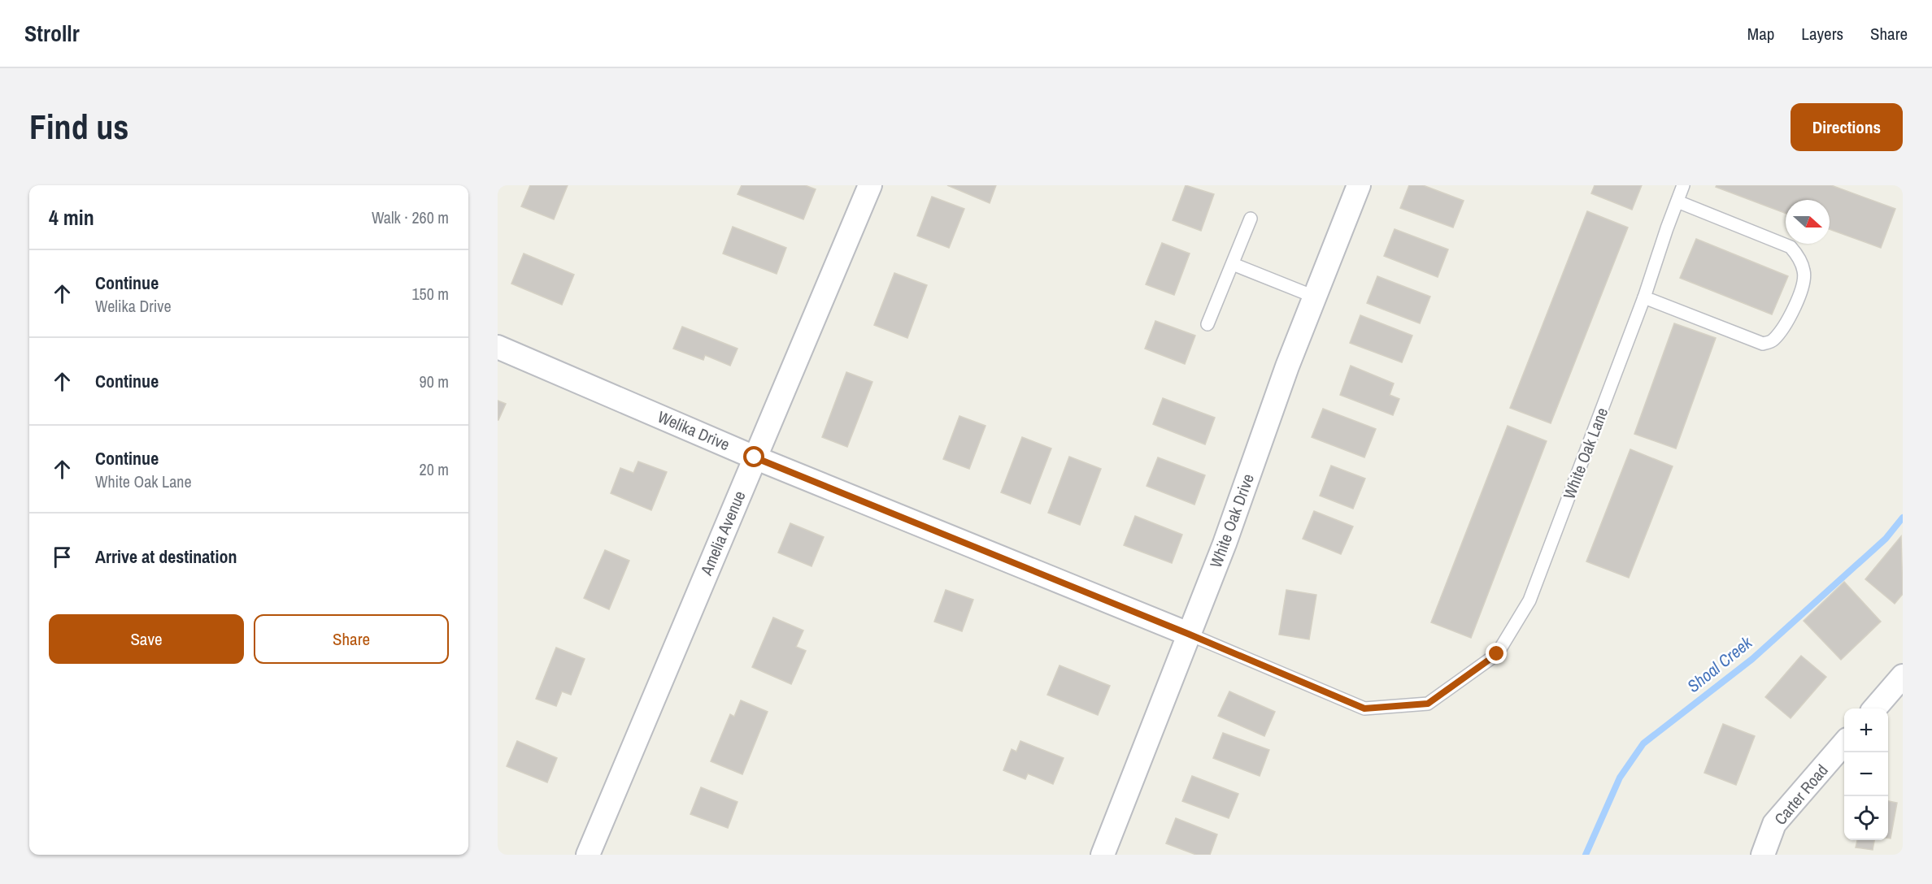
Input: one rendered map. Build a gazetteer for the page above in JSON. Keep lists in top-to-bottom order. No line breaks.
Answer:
{"streets":{"street":["Welika Drive","White Oak Drive","Amelia Avenue","Carter Road"],"lane":["White Oak Lane"]},"crossings":[["Welika Drive","White Oak Lane"],["Welika Drive","White Oak Drive"],["Welika Drive","Amelia Avenue"],["White Oak Lane","White Oak Drive"]],"water":["Shoal Creek"],"north":"right","page":{"header":"Strollr","nav":["Map","Layers","Share"],"buttons":["Directions",["Save","Share"]],"title":"Find us","heading":["4 min","Walk · 260 m"],"list":[["Continue","Welika Drive","150 m"],["Continue","90 m"],["Continue","White Oak Lane","20 m"],"Arrive at destination"],"map_buttons":["+","−"]}}
